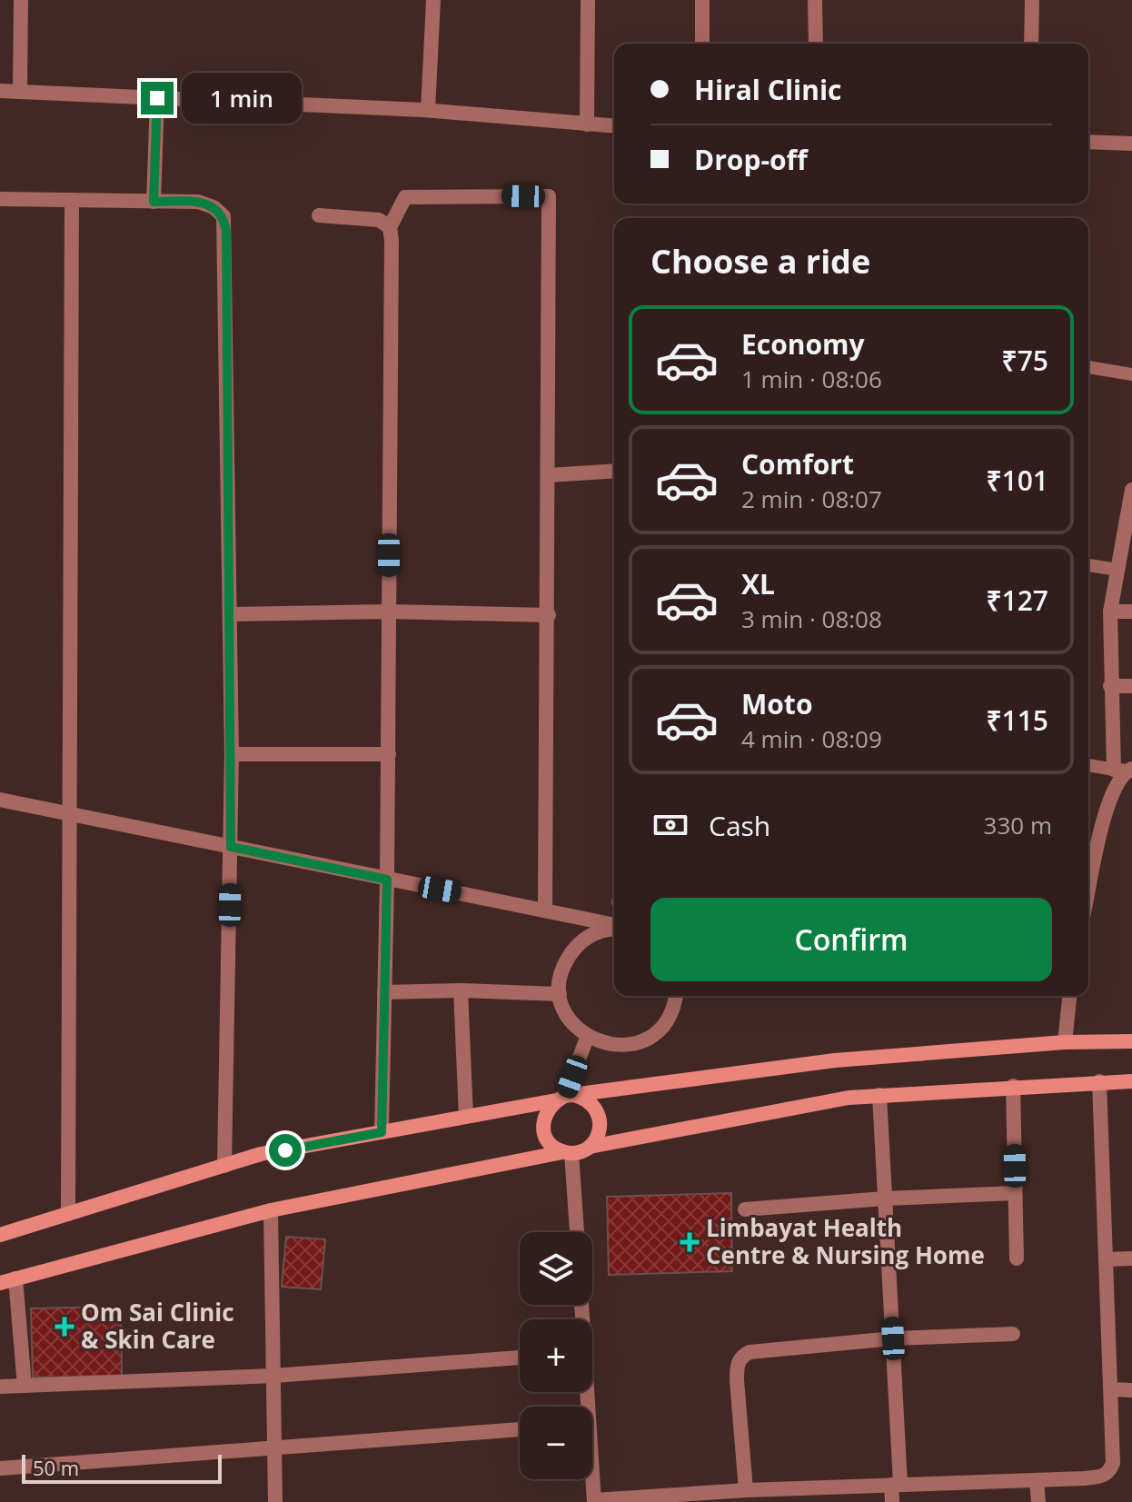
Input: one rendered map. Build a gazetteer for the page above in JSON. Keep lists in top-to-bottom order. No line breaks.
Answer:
{"places":{"health":["Limbayat Health Centre & Nursing Home","Om Sai Clinic & Skin Care"]},"scale_bar":"50 m","page":{"banner":["Hiral Clinic","Drop-off"],"bubble":"1 min","heading":"Choose a ride","list":[{"name":"Economy","note":"1 min · 08:06","value":"₹75"},{"name":"Comfort","note":"2 min · 08:07","value":"₹101"},{"name":"XL","note":"3 min · 08:08","value":"₹127"},{"name":"Moto","note":"4 min · 08:09","value":"₹115"}],"pay":["Cash","330 m"],"buttons":"Confirm","map_buttons":["+","−"],"scale":"50 m"}}
